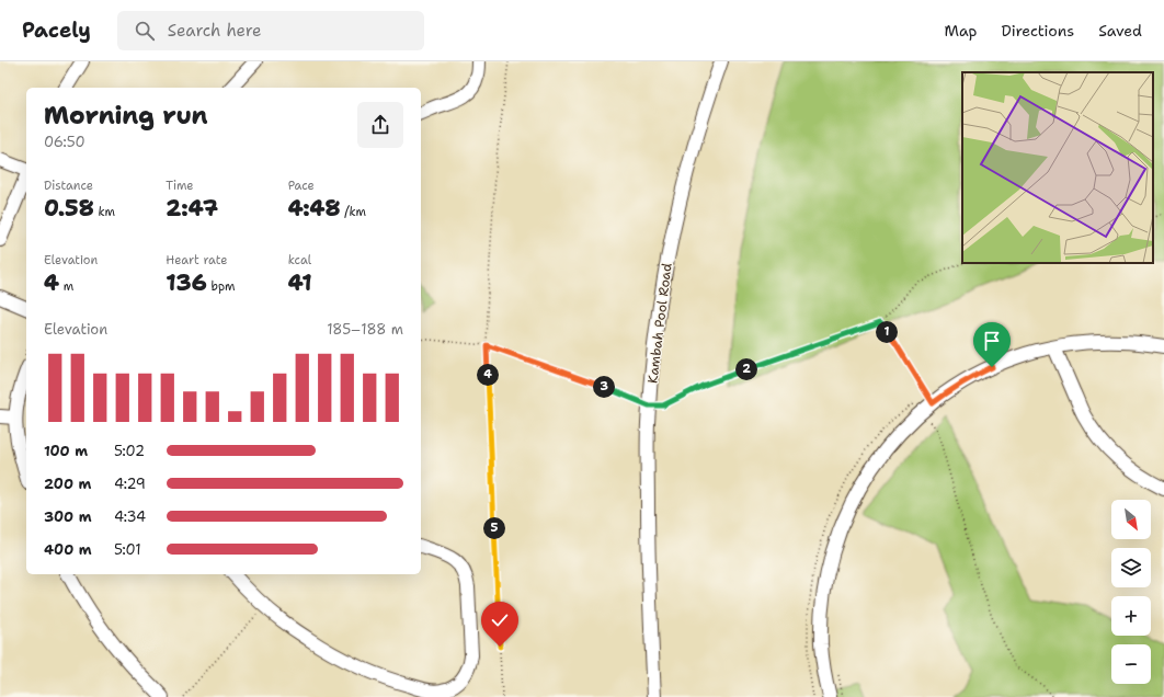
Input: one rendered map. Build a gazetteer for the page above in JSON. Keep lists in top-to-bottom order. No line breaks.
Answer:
{"streets":{"street":["Kambah Pool Road"]},"north":"bottom right","page":{"header":"Pacely","search":"Search here","nav":["Map","Directions","Saved"],"heading":["Morning run","06:50"],"stats":[["Distance","0.58 km"],["Time","2:47"],["Pace","4:48 /km"],["Elevation","4 m"],["Heart rate","136 bpm"],["kcal","41"]],"chart":["Elevation","185–188 m"],"pins":["1","2","4","3","5"],"list":[{"name":"100 m","note":"5:02"},{"name":"200 m","note":"4:29"},{"name":"300 m","note":"4:34"},{"name":"400 m","note":"5:01"}],"map_buttons":["+","−"]}}
